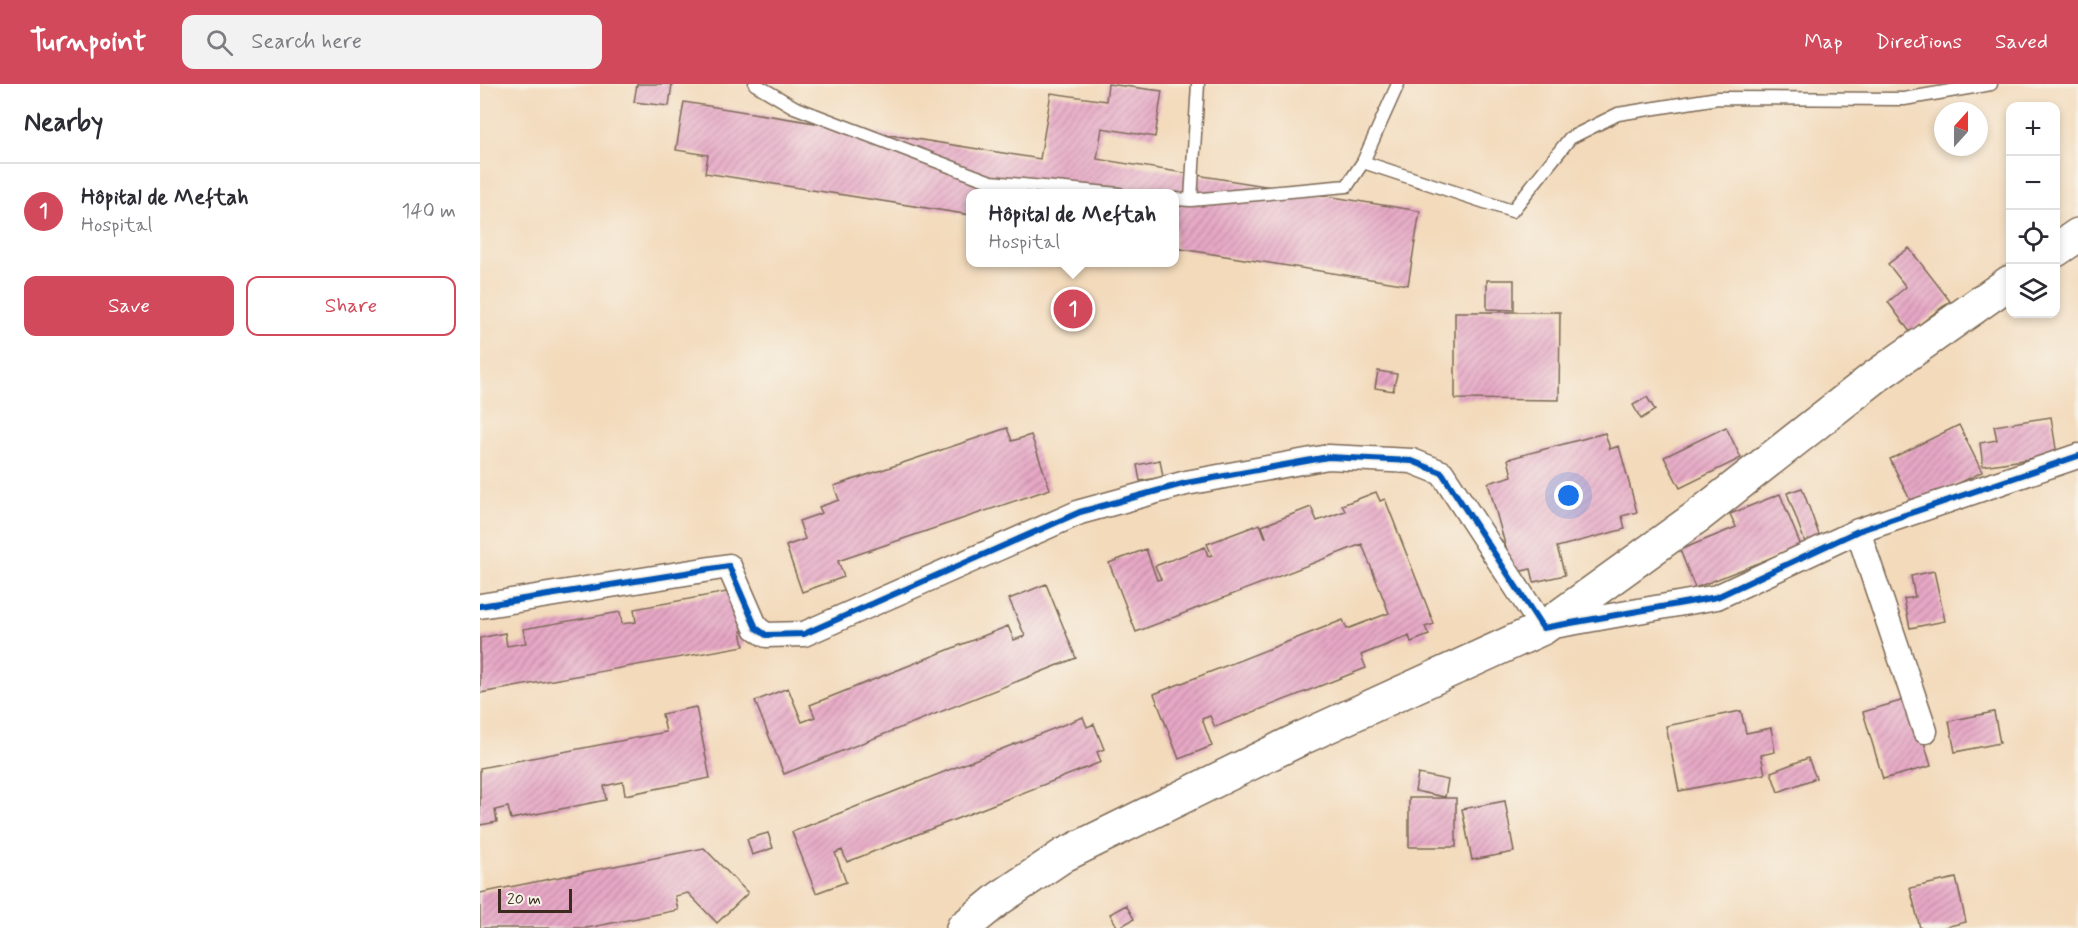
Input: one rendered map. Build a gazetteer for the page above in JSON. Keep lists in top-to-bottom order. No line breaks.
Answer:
{"scale_bar":"20 m","north":"top","page":{"header":"Turnpoint","search":"Search here","nav":["Map","Directions","Saved"],"heading":"Nearby","map_buttons":["+","−"],"list":[{"mark":"1","name":"Hôpital de Meftah","note":"Hospital","value":"140 m"}],"popup":["Hôpital de Meftah","Hospital"],"buttons":["Save","Share"],"pins":"1","scale":"20 m"}}
